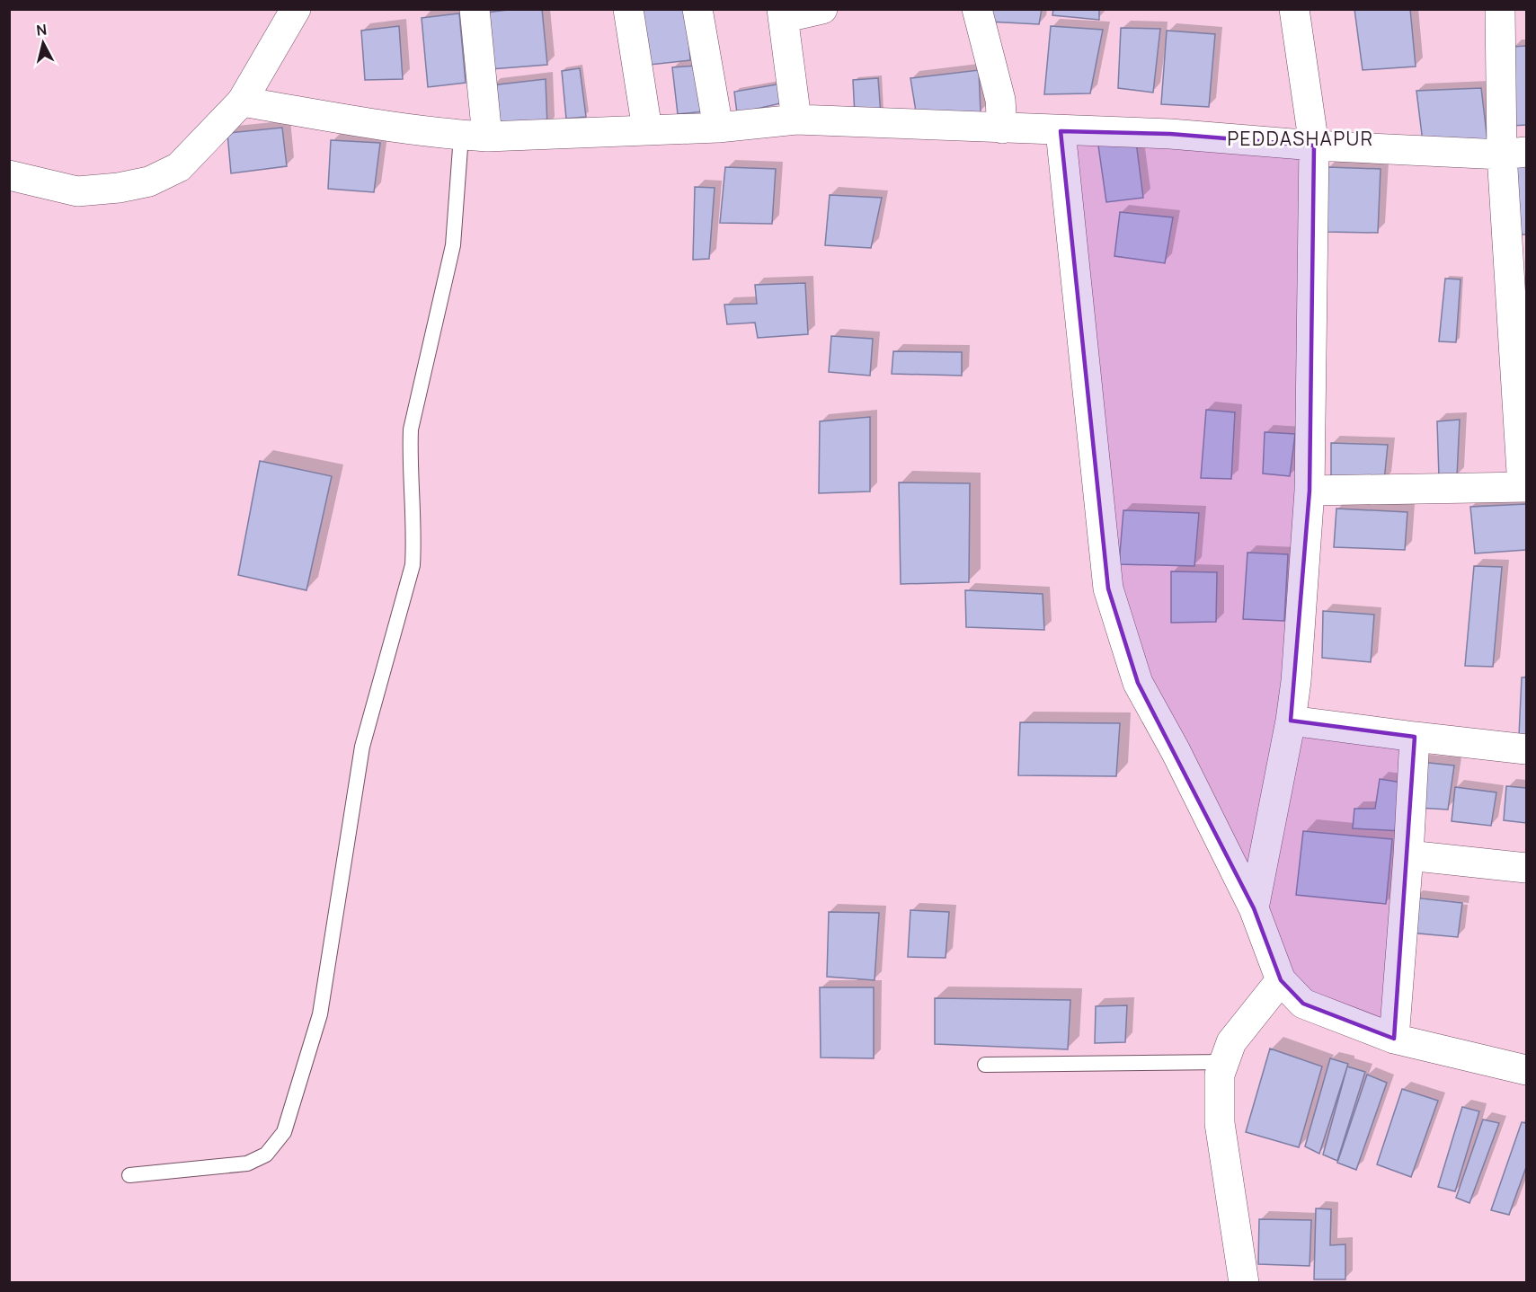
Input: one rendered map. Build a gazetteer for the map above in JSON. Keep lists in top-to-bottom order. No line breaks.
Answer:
{"districts":["PEDDASHAPUR"],"north":"top"}
